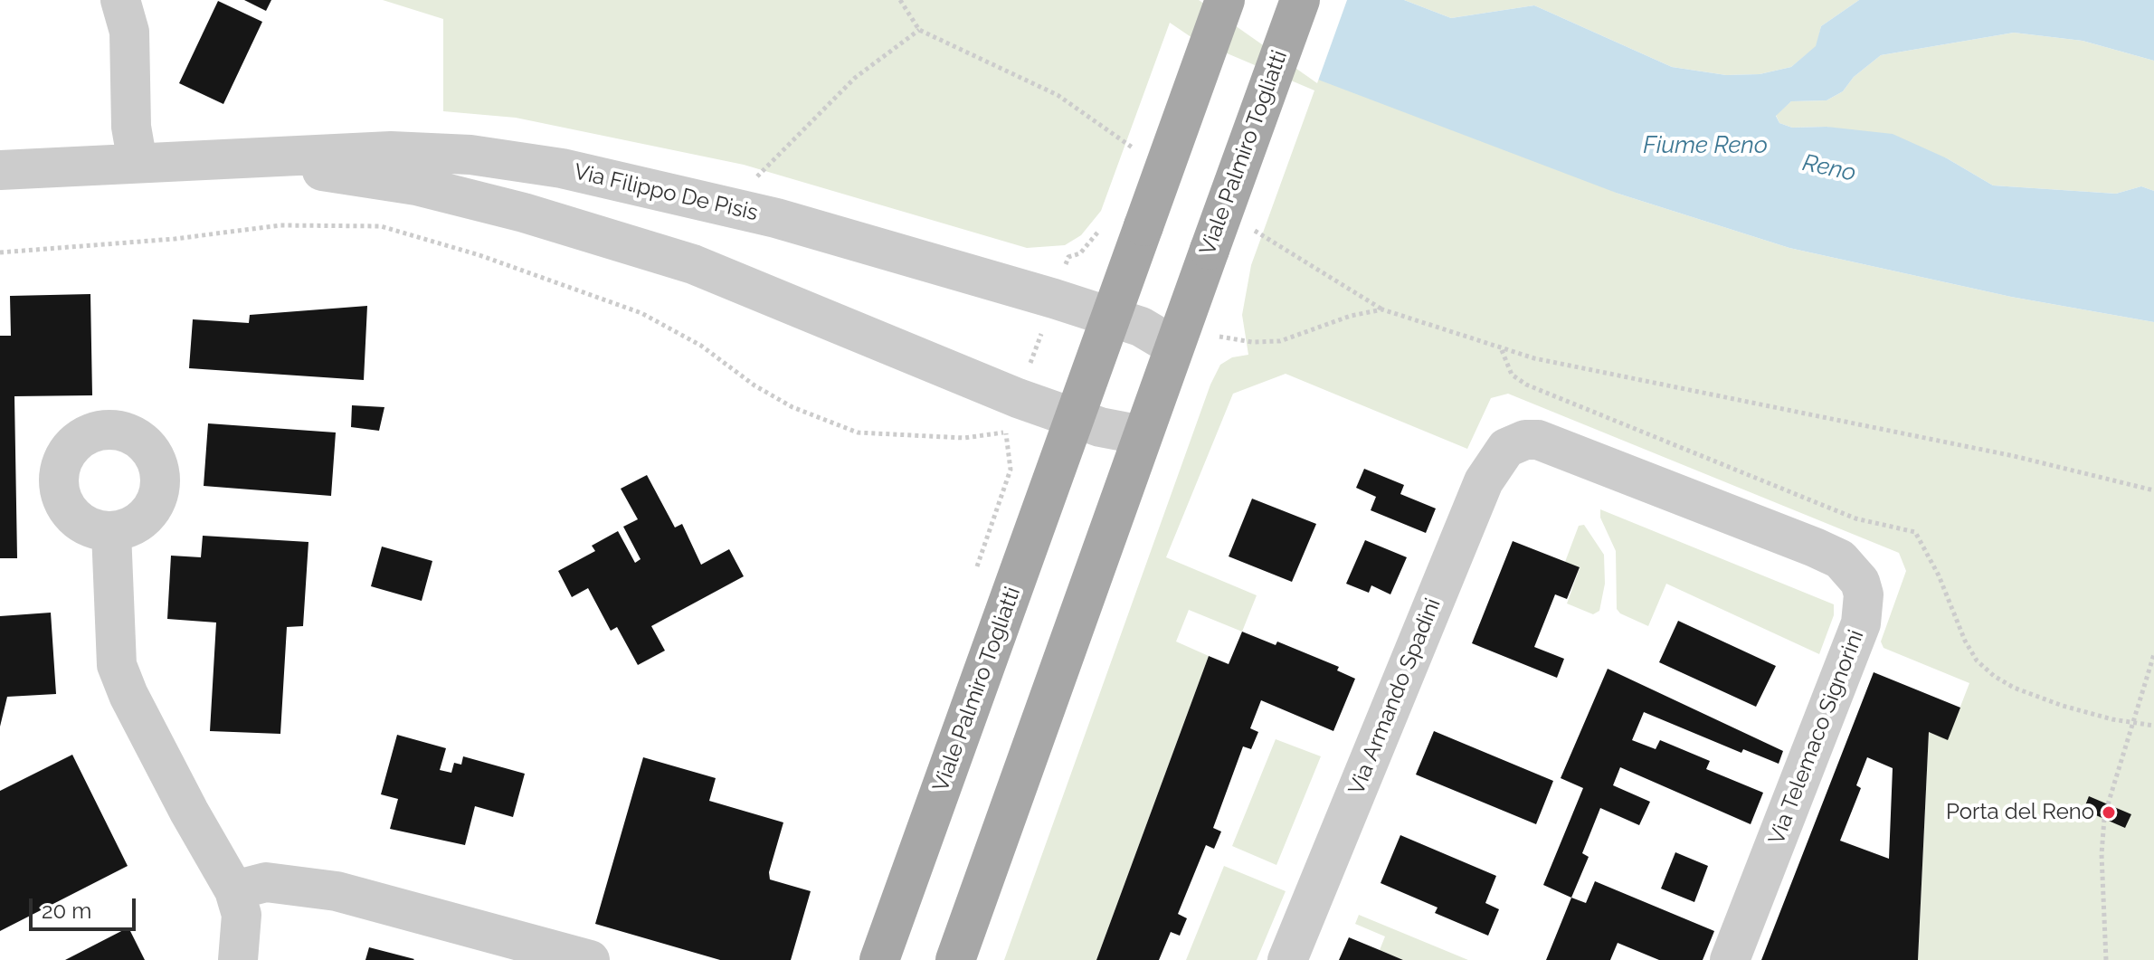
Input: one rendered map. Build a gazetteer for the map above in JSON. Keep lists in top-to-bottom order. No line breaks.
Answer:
{"streets":{"main road":["Viale Palmiro Togliatti"],"street":["Via Filippo De Pisis","Via Armando Spadini","Via Telemaco Signorini"]},"crossings":[["Viale Palmiro Togliatti","Via Filippo De Pisis"],["Via Armando Spadini","Via Telemaco Signorini"]],"water":["Fiume Reno","Reno"],"places":["Porta del Reno"],"scale_bar":"20 m"}
